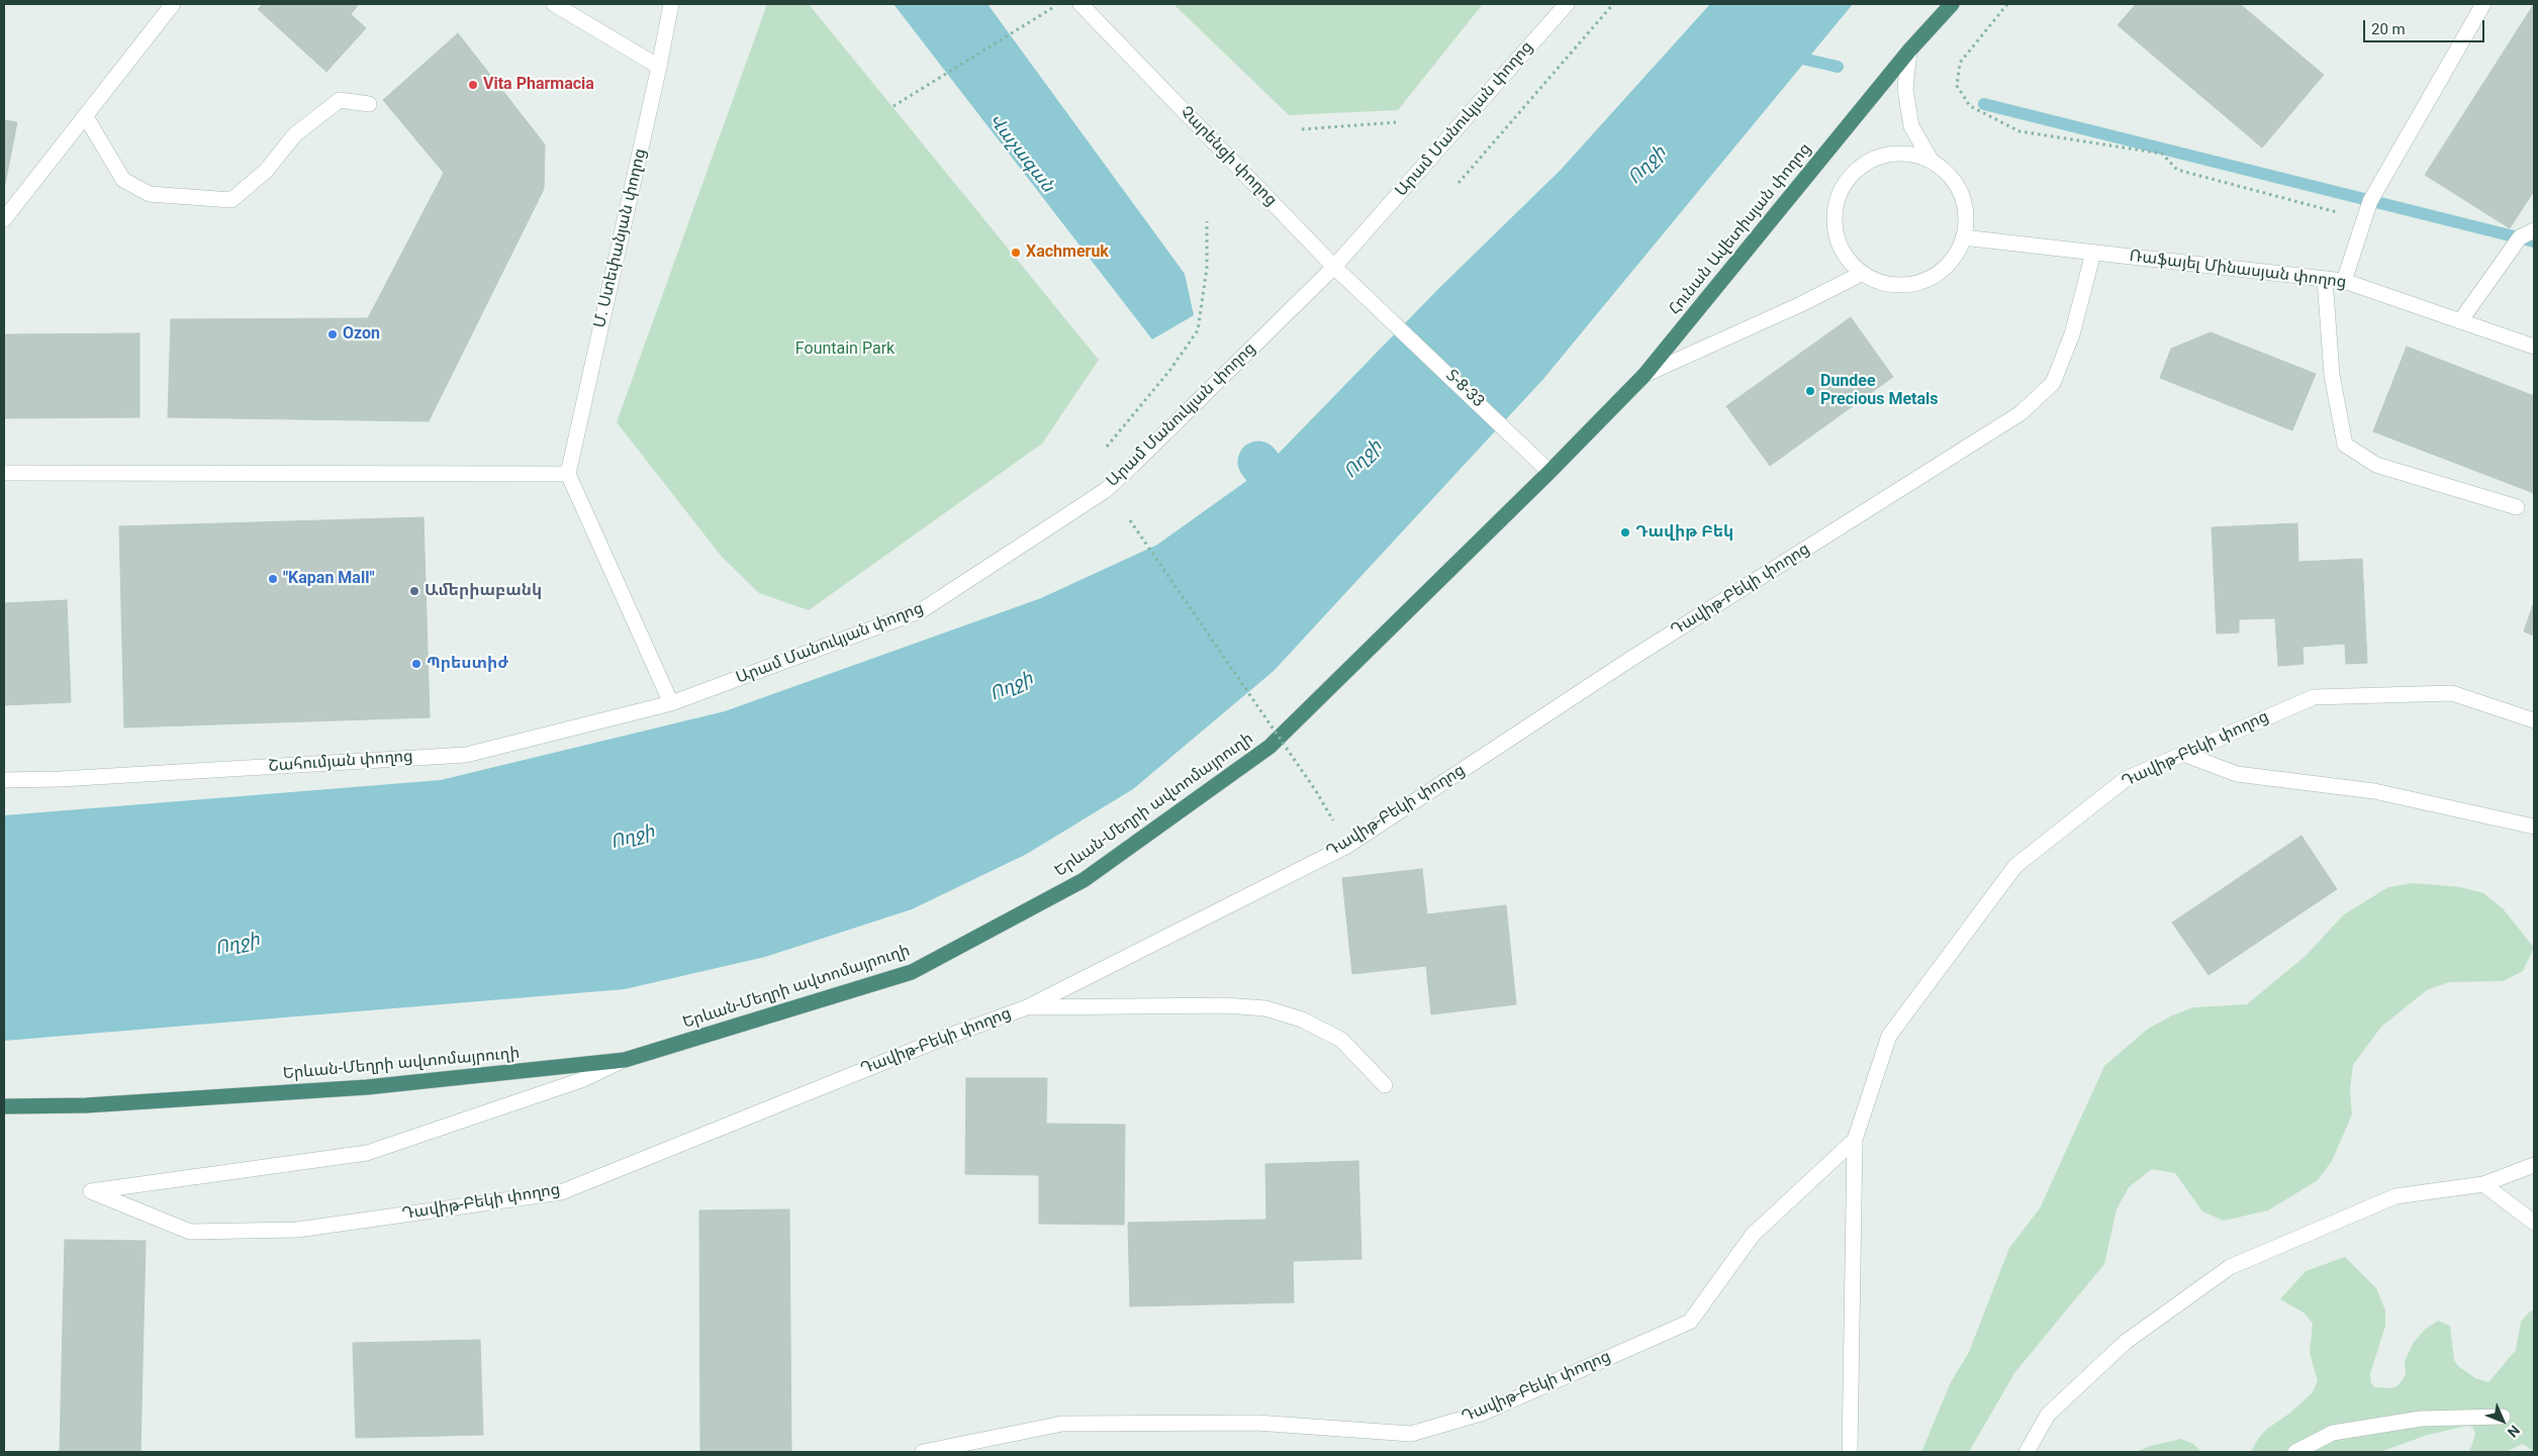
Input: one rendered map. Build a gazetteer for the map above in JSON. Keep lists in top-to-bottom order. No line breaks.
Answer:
{"streets":{"highway":["Հունան Ավետիսյան փողոց","Երևան-Մեղրի ավտոմայրուղի"],"street":["Արամ Մանուկյան փողոց","Չարենցի փողոց","Մ. Ստեփանյան փողոց","Ռաֆայել Մինասյան փողոց","Տ-8-33","Դավիթ-Բեկի փողոց","Շահումյան փողոց"]},"crossings":[["Արամ Մանուկյան փողոց","Չարենցի փողոց"],["Արամ Մանուկյան փողոց","Շահումյան փողոց"],["Չարենցի փողոց","Տ-8-33"],["Հունան Ավետիսյան փողոց","Տ-8-33"],["Հունան Ավետիսյան փողոց","Երևան-Մեղրի ավտոմայրուղի"],["Ռաֆայել Մինասյան փողոց","Դավիթ-Բեկի փողոց"],["Տ-8-33","Երևան-Մեղրի ավտոմայրուղի"],["Դավիթ-Բեկի փողոց","Երևան-Մեղրի ավտոմայրուղի"]],"water":["Վաչագան","Ողջի"],"parks":["Fountain Park"],"places":["Vita Pharmacia","Xachmeruk","Ozon","Dundee Precious Metals","Դավիթ Բեկ","\"Kapan Mall\"","Ամերիաբանկ","Պրեստիժ"],"scale_bar":"20 m","north":"bottom right"}
